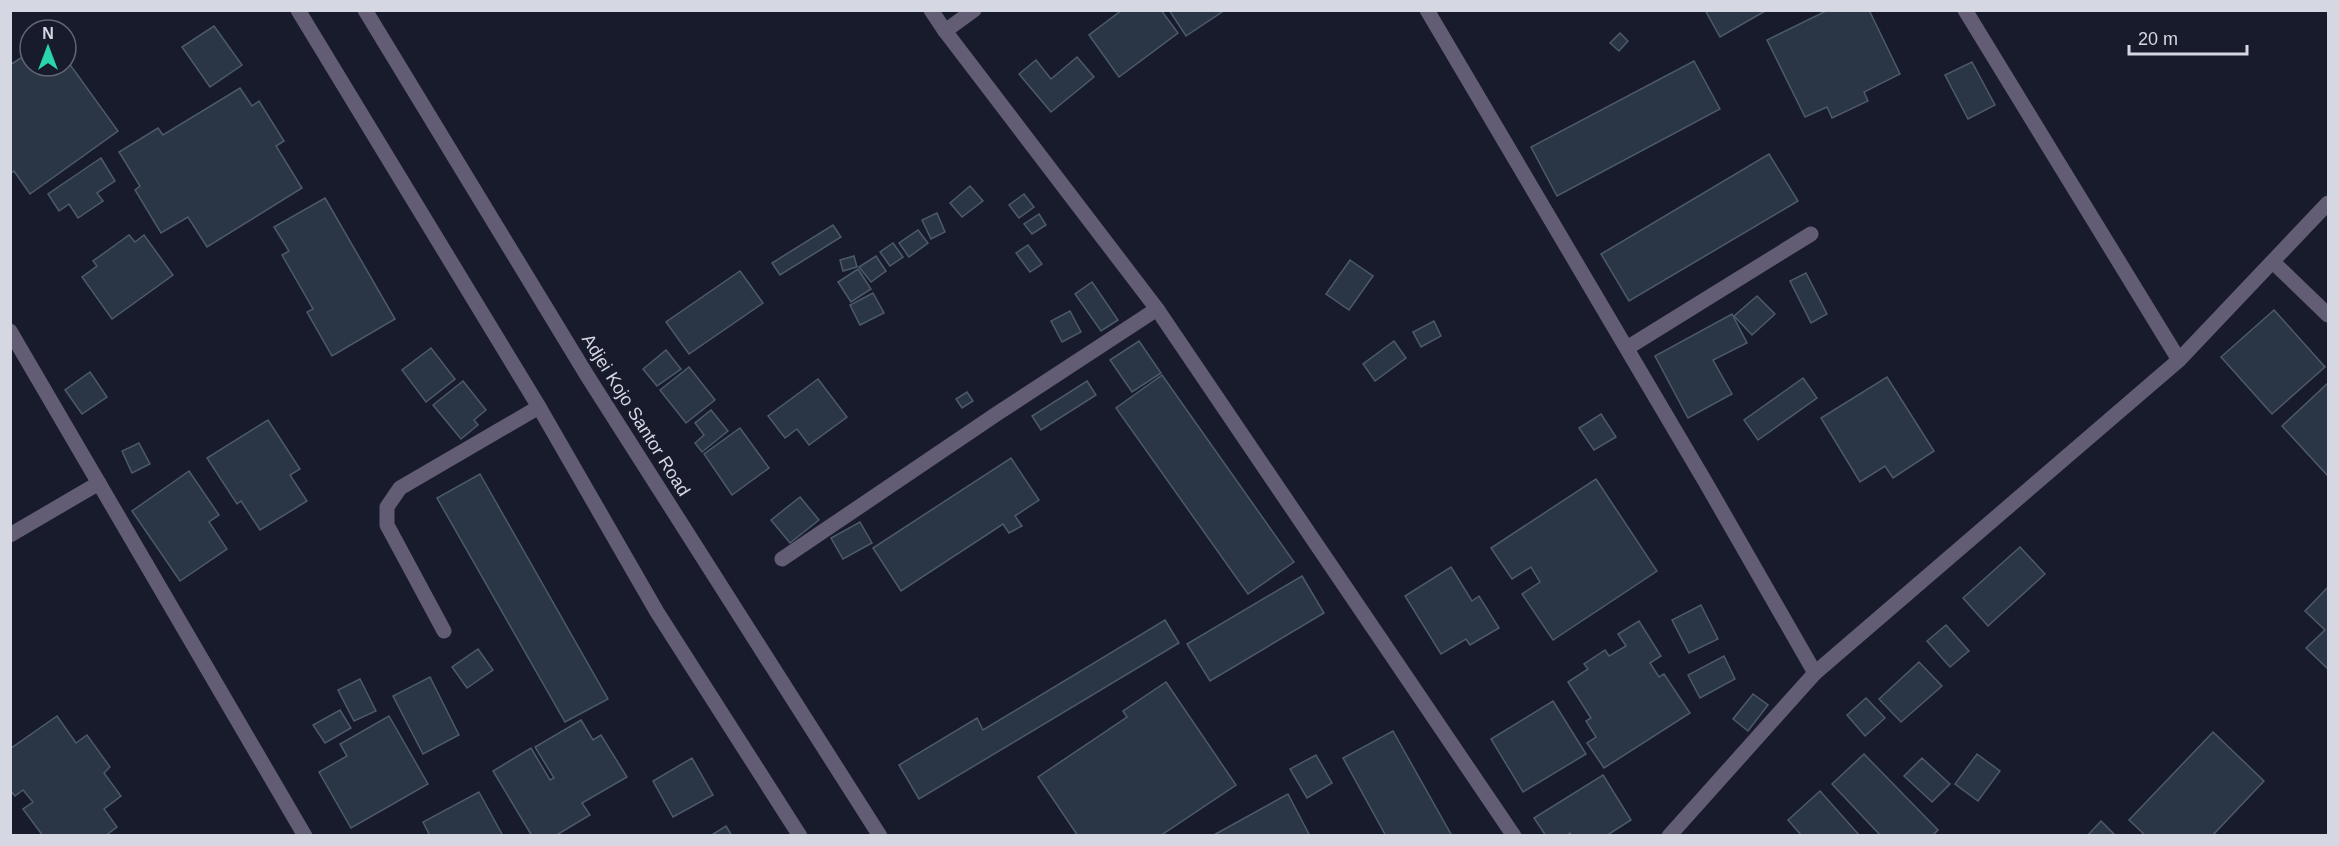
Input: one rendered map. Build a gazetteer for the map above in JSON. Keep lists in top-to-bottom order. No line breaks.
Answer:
{"streets":{"street":["Adjei Kojo Santor Road"]},"scale_bar":"20 m","north":"top"}
